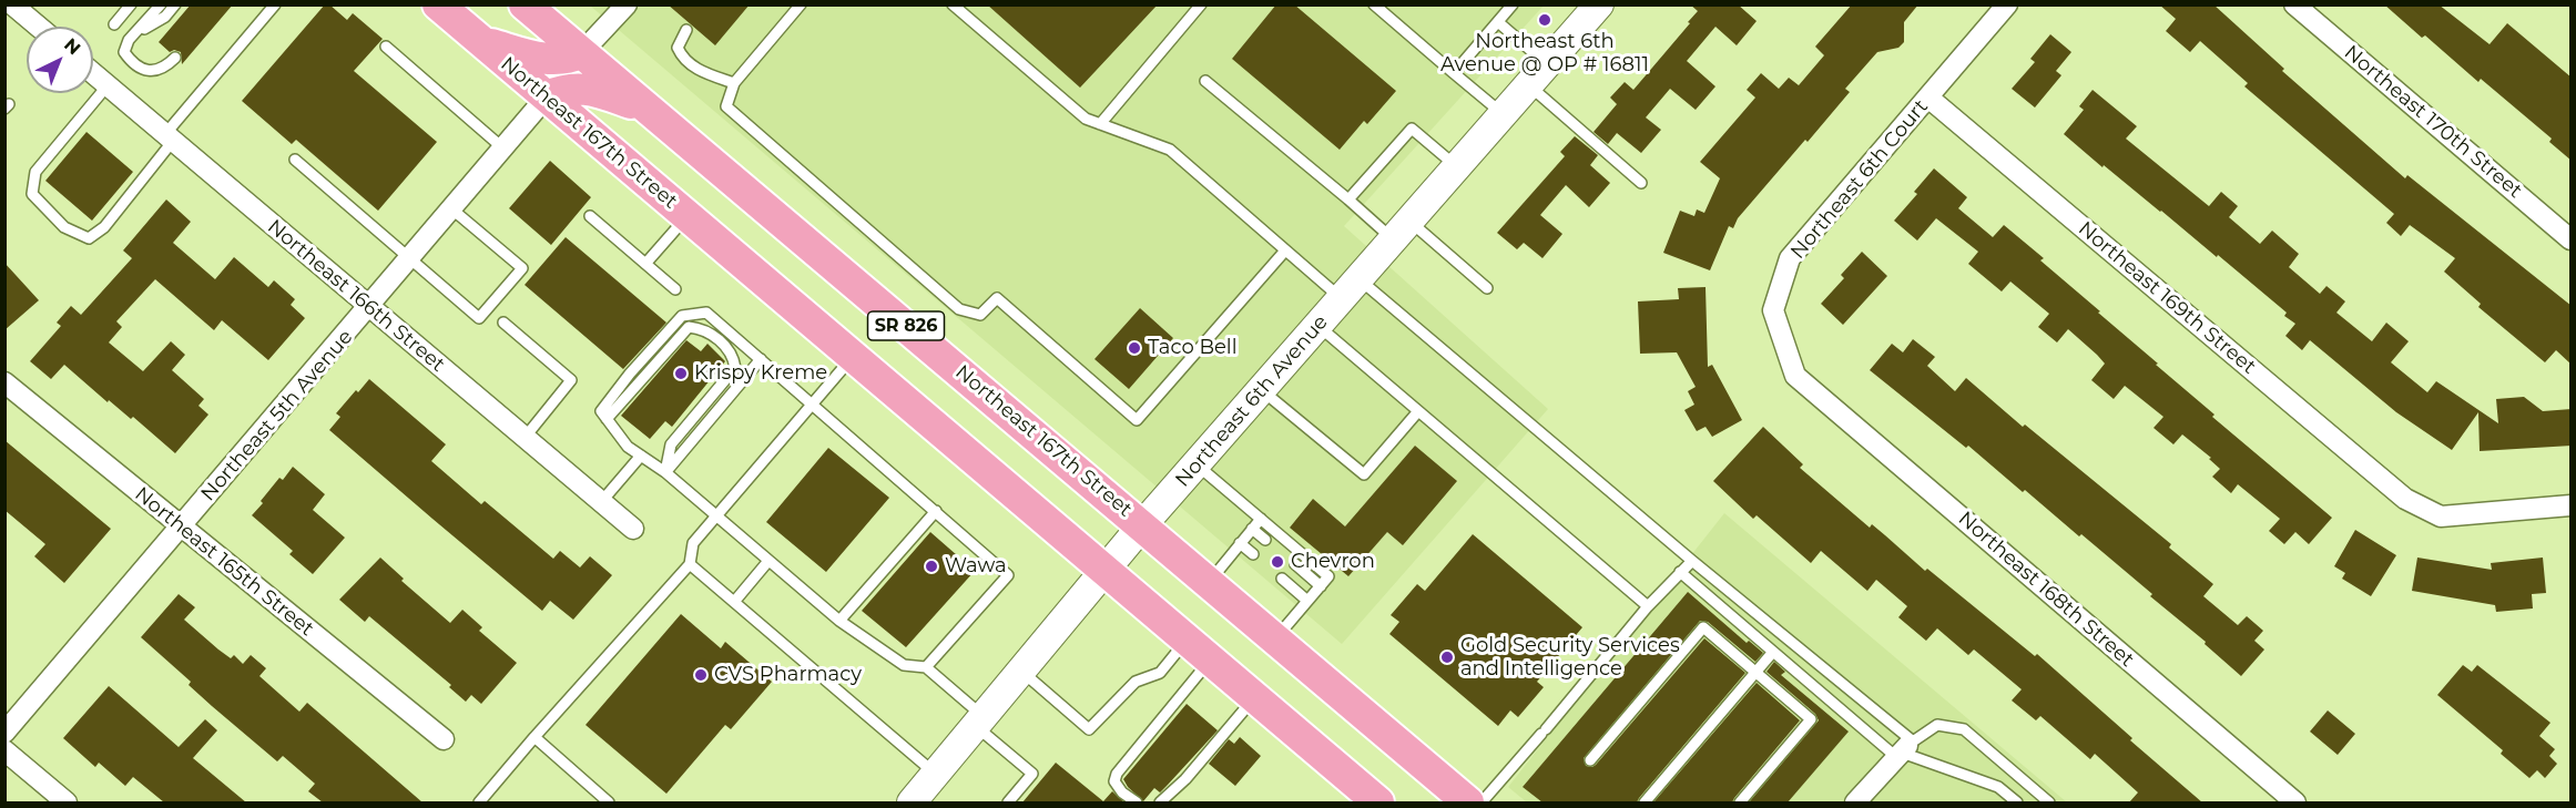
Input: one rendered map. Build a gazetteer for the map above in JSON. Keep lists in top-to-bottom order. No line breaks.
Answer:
{"streets":{"main road":["Northeast 167th Street","SR 826","Northeast 6th Avenue"],"street":["Northeast 170th Street","Northeast 6th Court","Northeast 166th Street","Northeast 169th Street","Northeast 5th Avenue","Northeast 165th Street","Northeast 168th Street"]},"crossings":[["Northeast 167th Street","Northeast 6th Avenue"],["Northeast 167th Street","Northeast 5th Avenue"],["Northeast 6th Court","Northeast 169th Street"],["Northeast 6th Court","Northeast 168th Street"],["Northeast 166th Street","Northeast 5th Avenue"],["Northeast 5th Avenue","Northeast 165th Street"]],"places":["Northeast 6th Avenue @ OP # 16811","Taco Bell","Krispy Kreme","Chevron","Wawa","Gold Security Services and Intelligence","CVS Pharmacy"],"north":"top right"}
